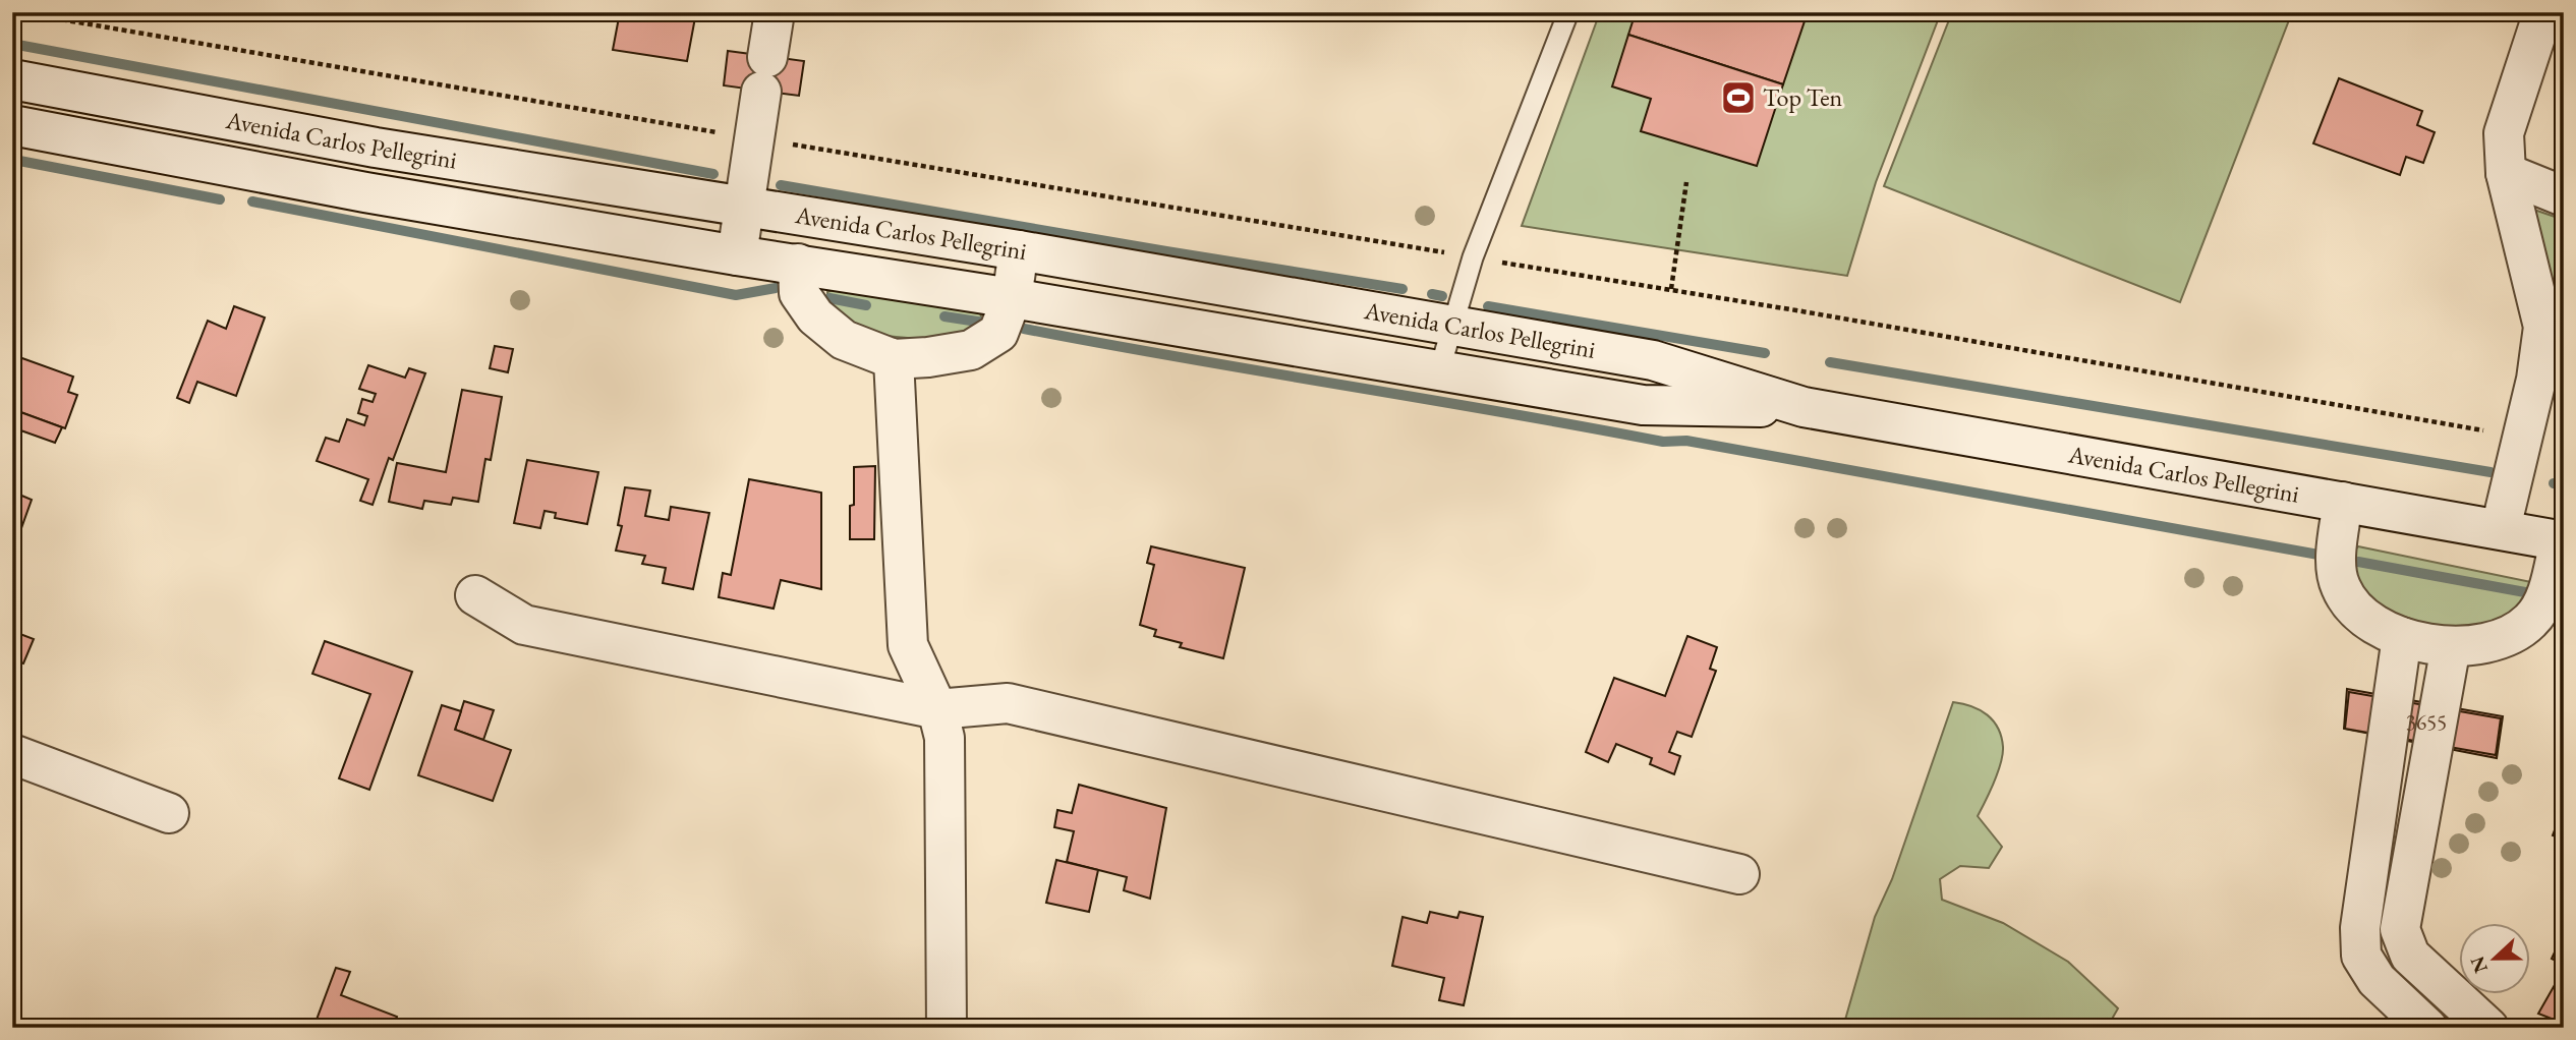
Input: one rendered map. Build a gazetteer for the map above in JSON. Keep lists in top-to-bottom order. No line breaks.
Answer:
{"streets":{"street":["Avenida Carlos Pellegrini"]},"places":{"sports":["Top Ten"]},"house_numbers":["3655"],"north":"left"}
